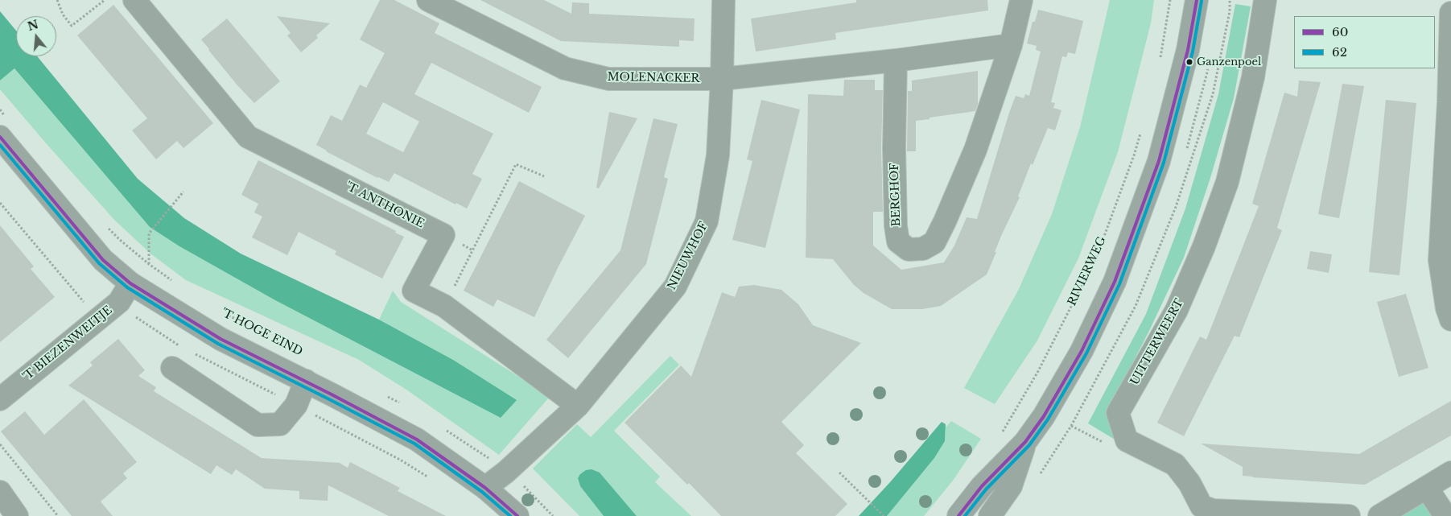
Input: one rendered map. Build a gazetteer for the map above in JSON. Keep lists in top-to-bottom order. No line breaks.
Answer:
{"streets":{"street":["MOLENACKER","BERGHOF","'T ANTHONIE","NIEUWHOF","'T HOGE EIND","UITTERWEERT","'T BIEZENWEITJE"],"path":["RIVIERWEG"]},"crossings":[["MOLENACKER","BERGHOF"],["MOLENACKER","NIEUWHOF"],["'T ANTHONIE","NIEUWHOF"],["NIEUWHOF","'T HOGE EIND"],["'T HOGE EIND","'T BIEZENWEITJE"]],"places":["Ganzenpoel"],"lines":["transit line 60","transit line 62"],"legend":["60","62"],"north":"top"}
